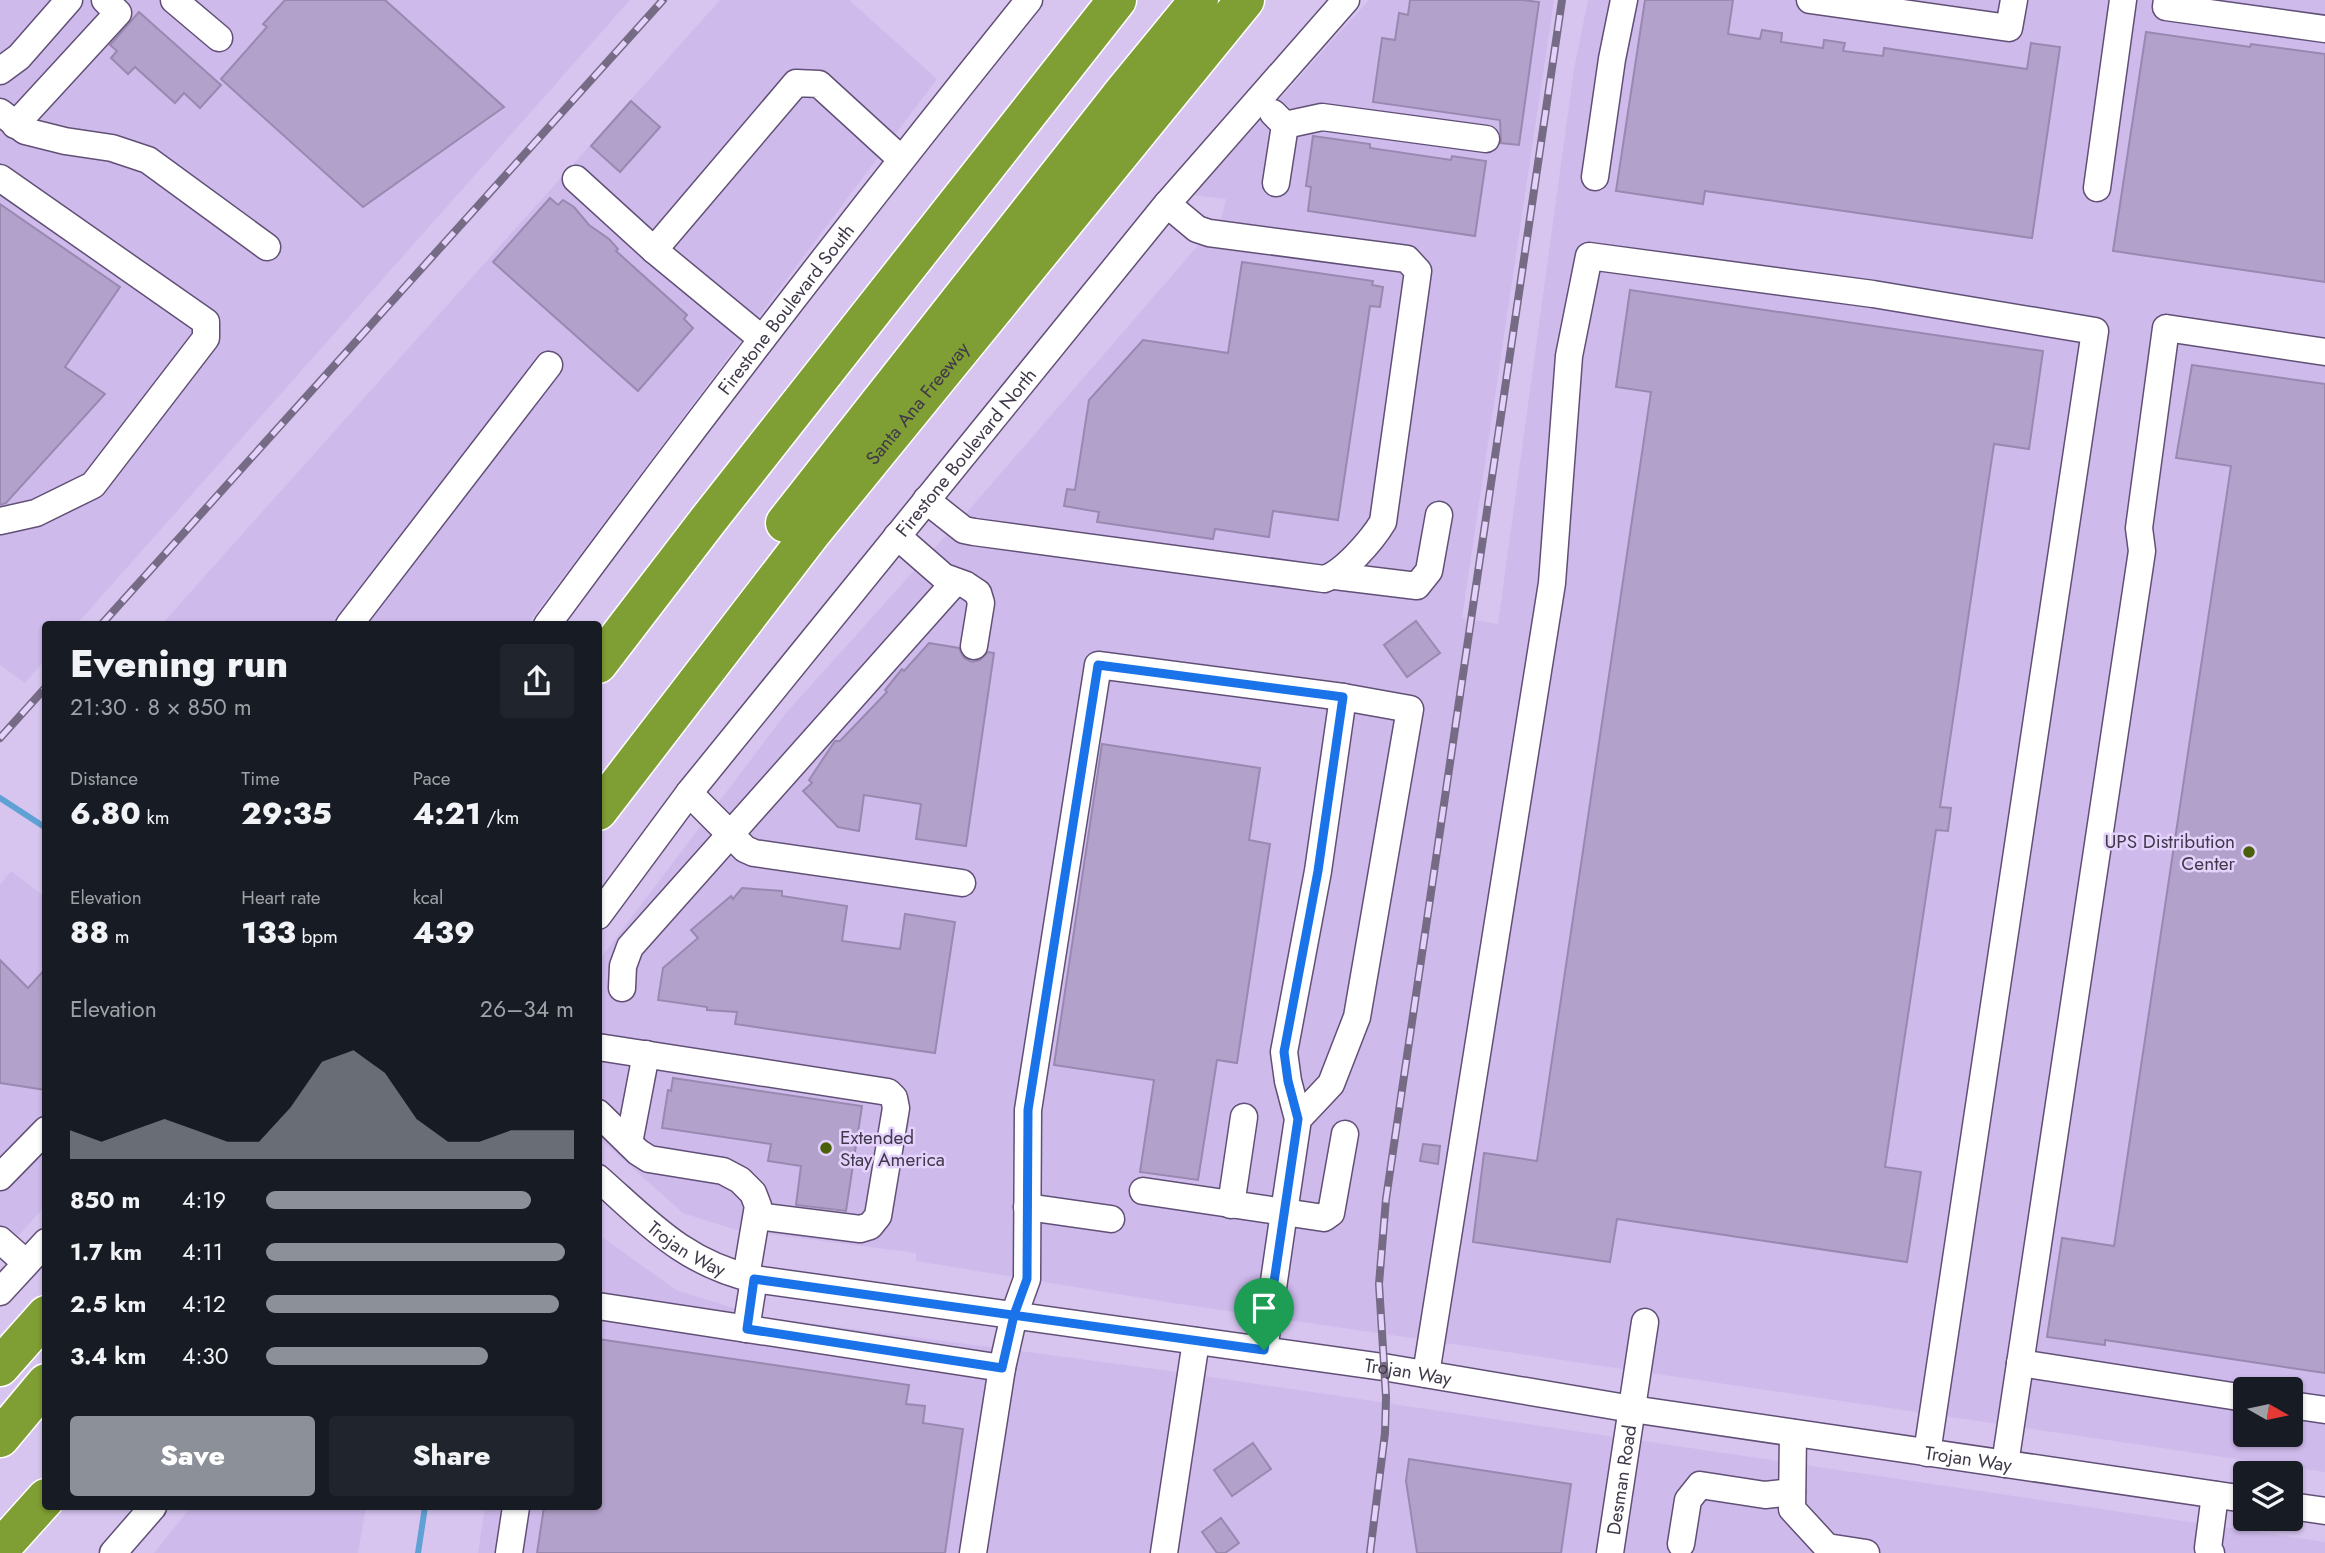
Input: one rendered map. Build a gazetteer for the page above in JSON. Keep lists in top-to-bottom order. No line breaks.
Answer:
{"streets":{"highway":["Santa Ana Freeway"],"street":["Firestone Boulevard South","Firestone Boulevard North","Trojan Way","Desman Road"]},"crossings":[["Trojan Way","Desman Road"]],"places":["UPS Distribution Center","Extended Stay America"],"north":"right","page":{"heading":["Evening run","21:30 · 8 × 850 m"],"stats":[["Distance","6.80 km"],["Time","29:35"],["Pace","4:21 /km"],["Elevation","88 m"],["Heart rate","133 bpm"],["kcal","439"]],"chart":["Elevation","26–34 m"],"list":[{"name":"850 m","note":"4:19"},{"name":"1.7 km","note":"4:11"},{"name":"2.5 km","note":"4:12"},{"name":"3.4 km","note":"4:30"}],"buttons":["Save","Share"]}}
